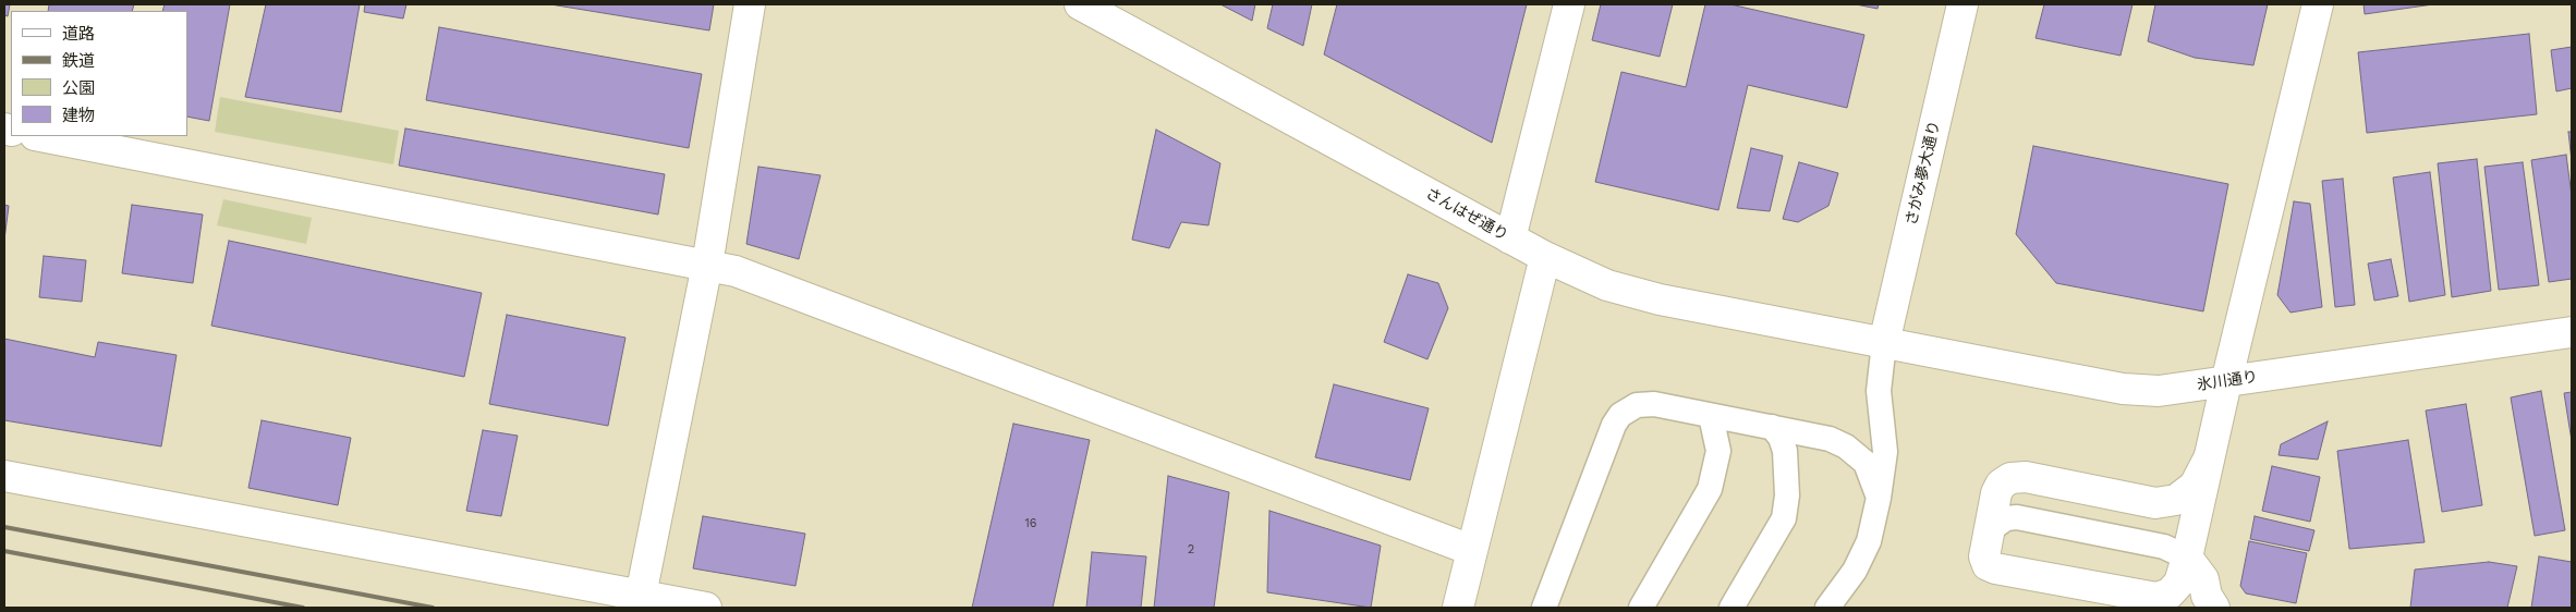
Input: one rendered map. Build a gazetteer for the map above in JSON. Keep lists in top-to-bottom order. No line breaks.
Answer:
{"streets":{"street":["さがみ夢大通り","さんはぜ通り","氷川通り"]},"crossings":[["さがみ夢大通り","さんはぜ通り"],["さがみ夢大通り","氷川通り"],["さんはぜ通り","氷川通り"]],"house_numbers":["16","2"],"legend":["道路","鉄道","公園","建物"]}
